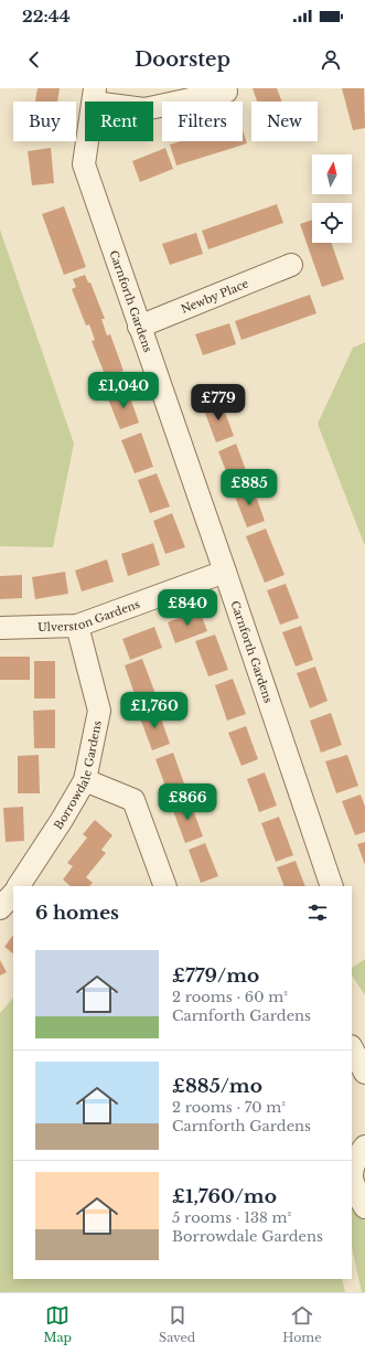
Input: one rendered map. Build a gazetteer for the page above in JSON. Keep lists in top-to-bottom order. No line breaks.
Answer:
{"streets":{"street":["Newby Place","Carnforth Gardens","Ulverston Gardens","Borrowdale Gardens"]},"crossings":[["Newby Place","Carnforth Gardens"],["Carnforth Gardens","Ulverston Gardens"],["Ulverston Gardens","Borrowdale Gardens"]],"north":"top","page":{"status":"22:44","header":"Doorstep","chip":["Buy","Rent","Filters","New"],"price":["£1,040","£779","£885","£840","£1,760","£866"],"heading":"6 homes","list":[{"name":"£779/mo","note":"2 rooms · 60 m² · Carnforth Gardens"},{"name":"£885/mo","note":"2 rooms · 70 m² · Carnforth Gardens"},{"name":"£1,760/mo","note":"5 rooms · 138 m² · Borrowdale Gardens"}],"tabs":["Map","Saved","Home"]}}
